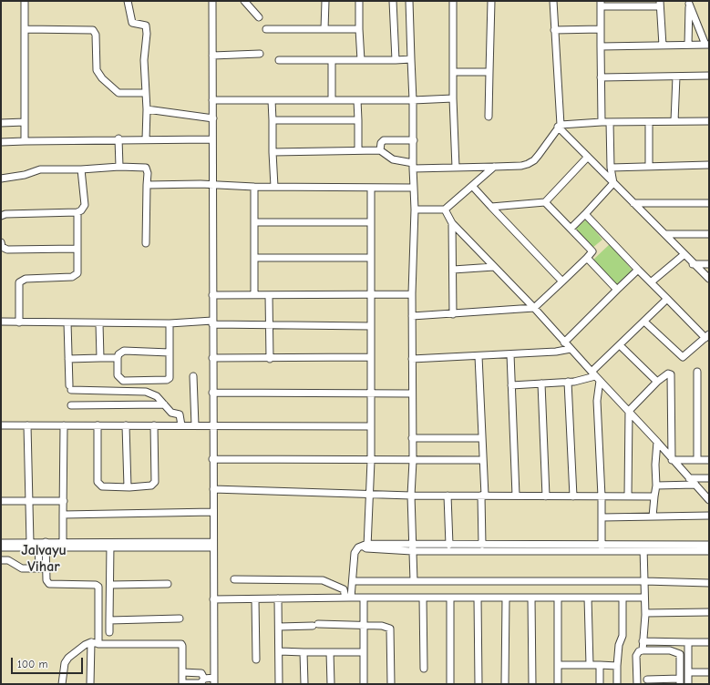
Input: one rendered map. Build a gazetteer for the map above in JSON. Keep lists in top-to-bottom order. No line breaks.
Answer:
{"districts":["Jalvayu Vihar"],"scale_bar":"100 m"}
